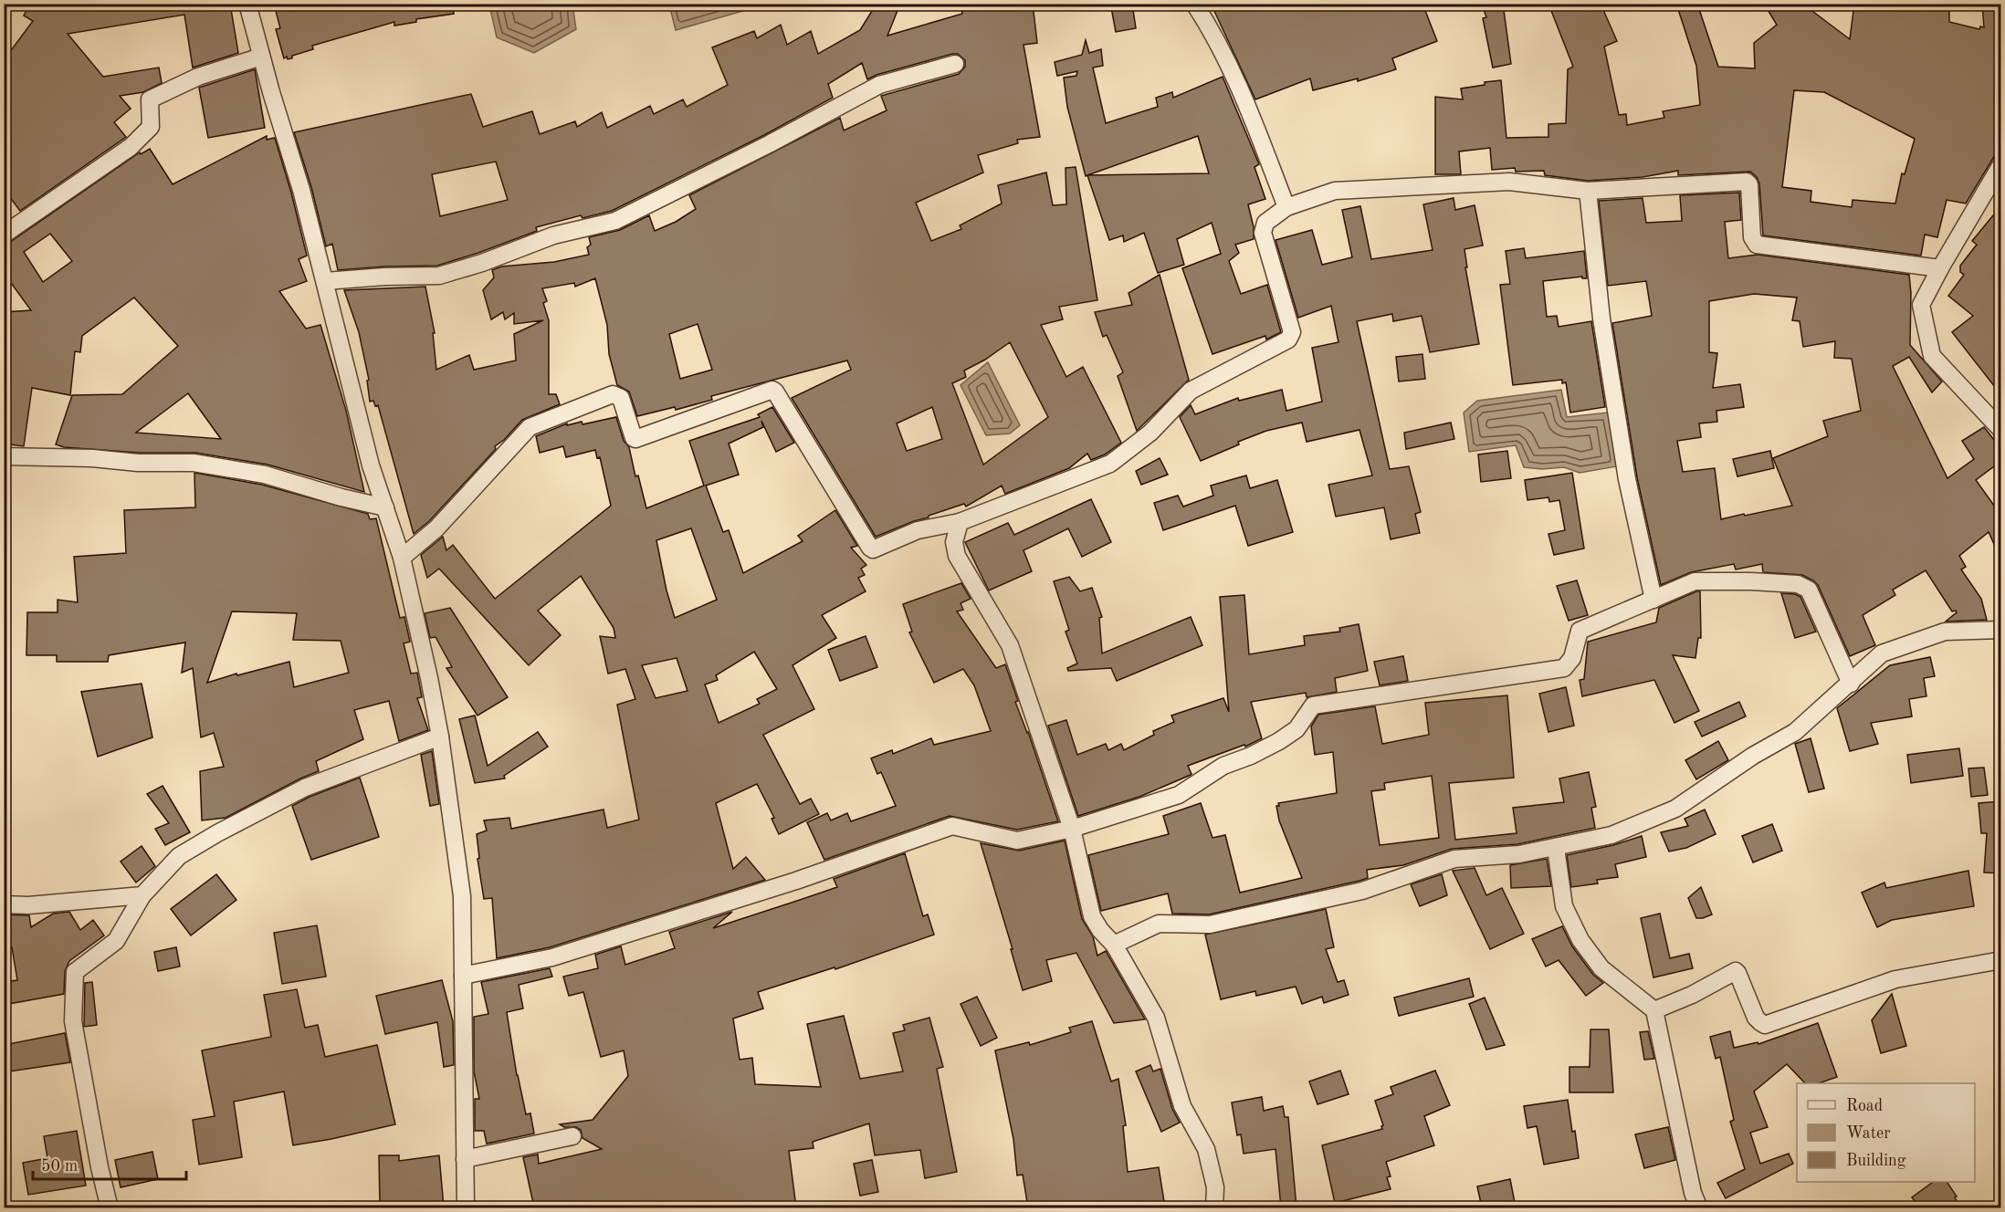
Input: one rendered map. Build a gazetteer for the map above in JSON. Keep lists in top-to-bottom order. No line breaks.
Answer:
{"legend":["Road","Water","Building"],"scale_bar":"50 m"}
